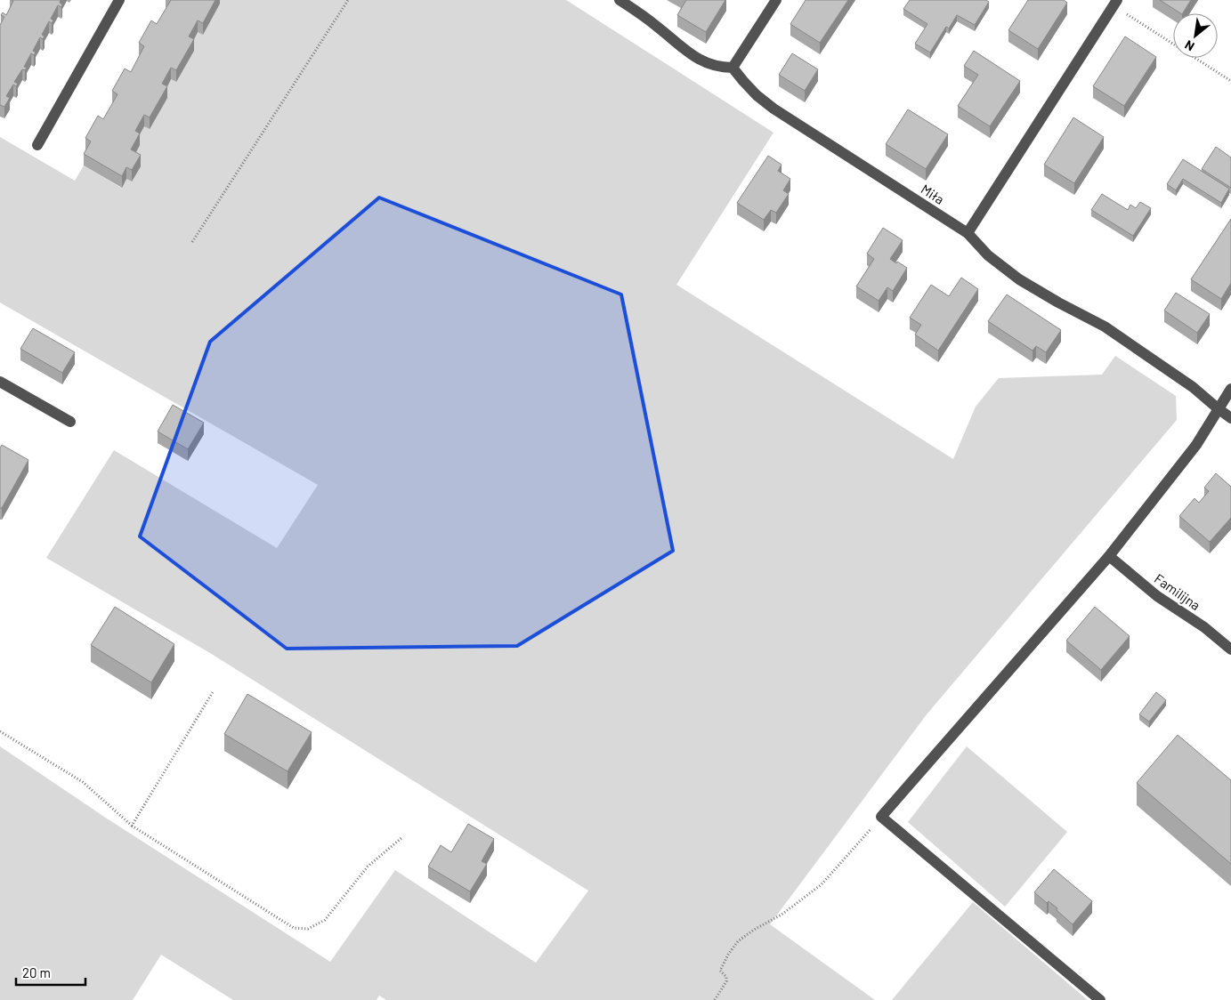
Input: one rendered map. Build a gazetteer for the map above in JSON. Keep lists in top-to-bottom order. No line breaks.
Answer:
{"streets":{"street":["Miła","Familijna"]},"scale_bar":"20 m","north":"bottom left"}
